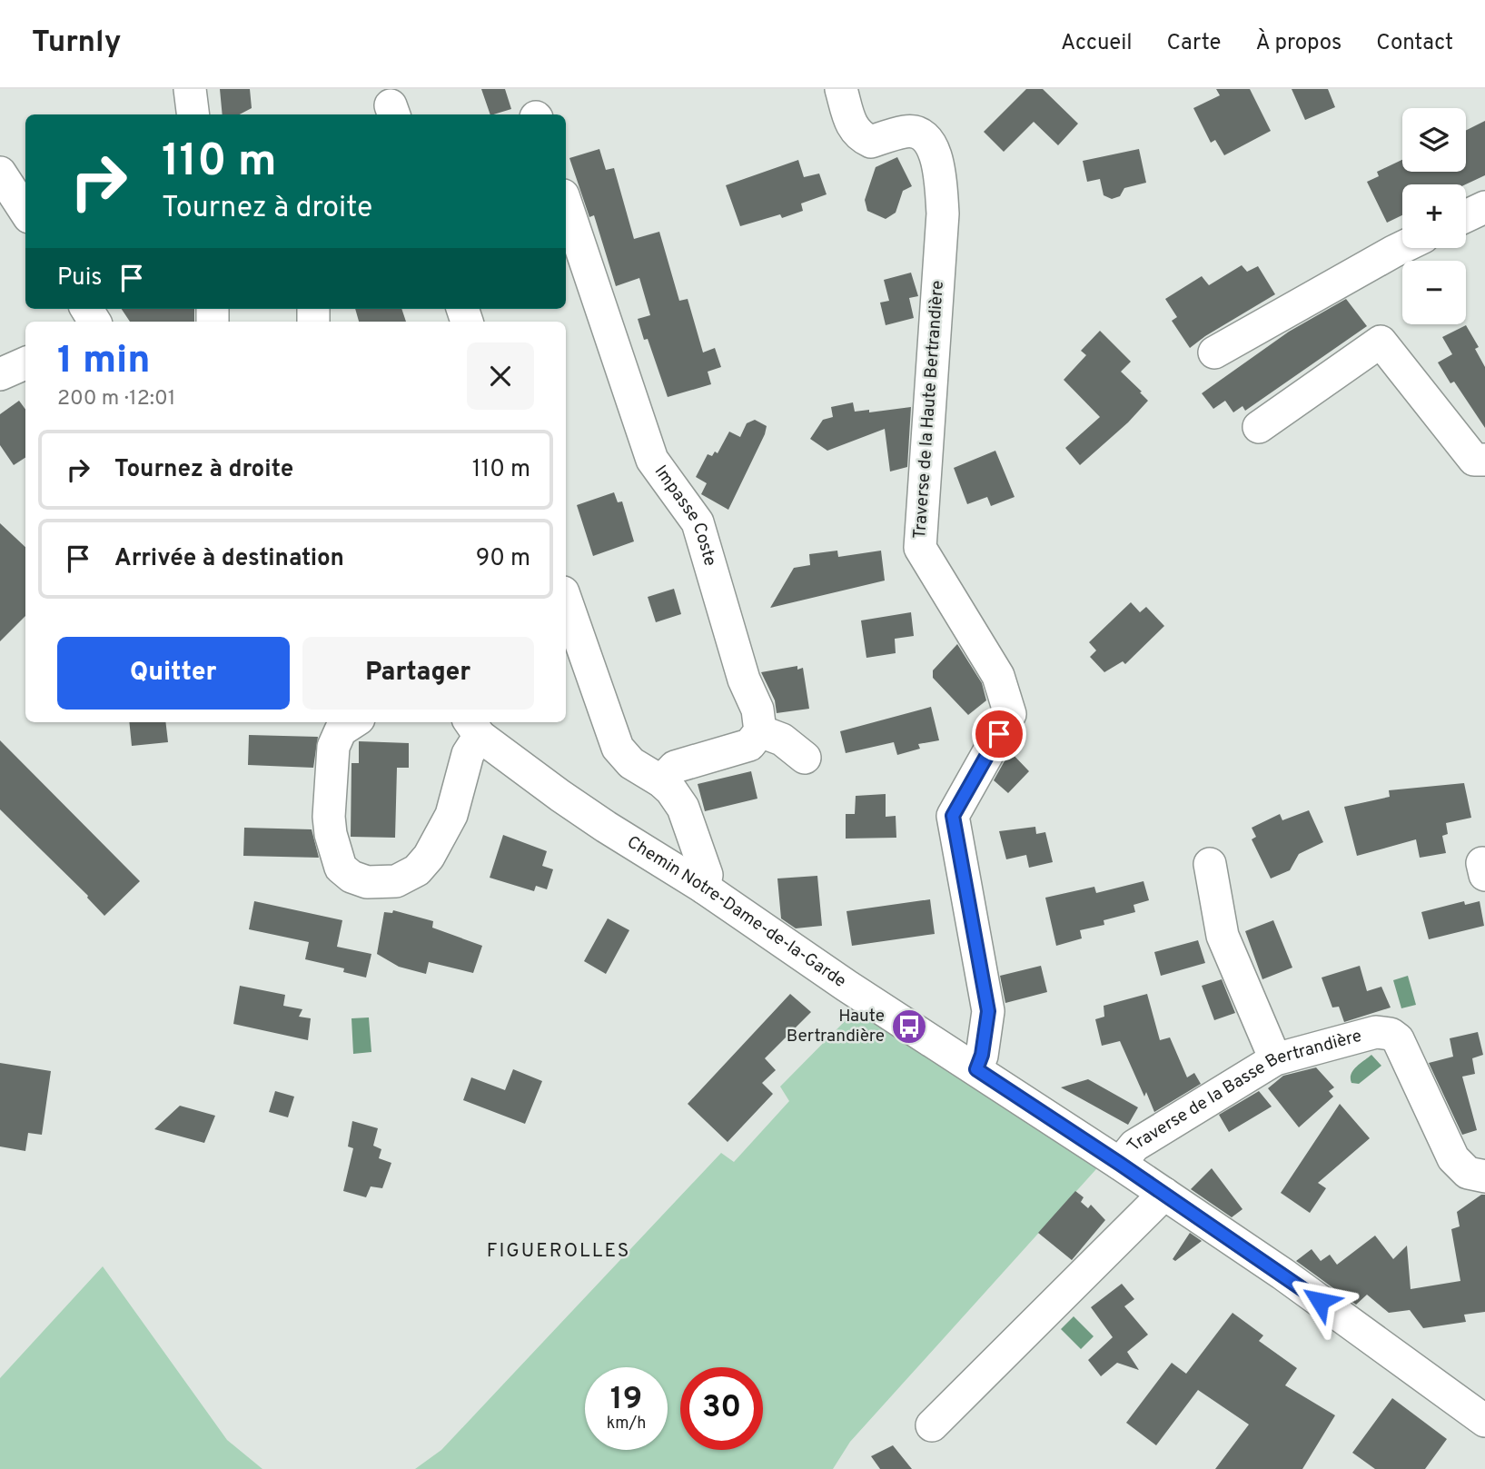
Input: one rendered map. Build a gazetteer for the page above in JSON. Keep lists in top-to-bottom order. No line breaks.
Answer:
{"streets":{"street":["Traverse de la Haute Bertrandière","Impasse Coste","Chemin Notre-Dame-de-la-Garde","Traverse de la Basse Bertrandière"]},"crossings":[["Traverse de la Haute Bertrandière","Chemin Notre-Dame-de-la-Garde"],["Chemin Notre-Dame-de-la-Garde","Traverse de la Basse Bertrandière"]],"districts":["FIGUEROLLES"],"places":{"bus stop":["Haute Bertrandière"]},"page":{"header":"Turnly","nav":["Accueil","Carte","À propos","Contact"],"map_buttons":["+","−"],"turn":["110 m","Tournez à droite"],"then":"Puis","heading":["1 min","200 m · 12:01"],"list":[{"name":"Tournez à droite","value":"110 m"},{"name":"Arrivée à destination","value":"90 m"}],"buttons":["Quitter","Partager"],"speed":"19 km/h","limit":"30"}}
